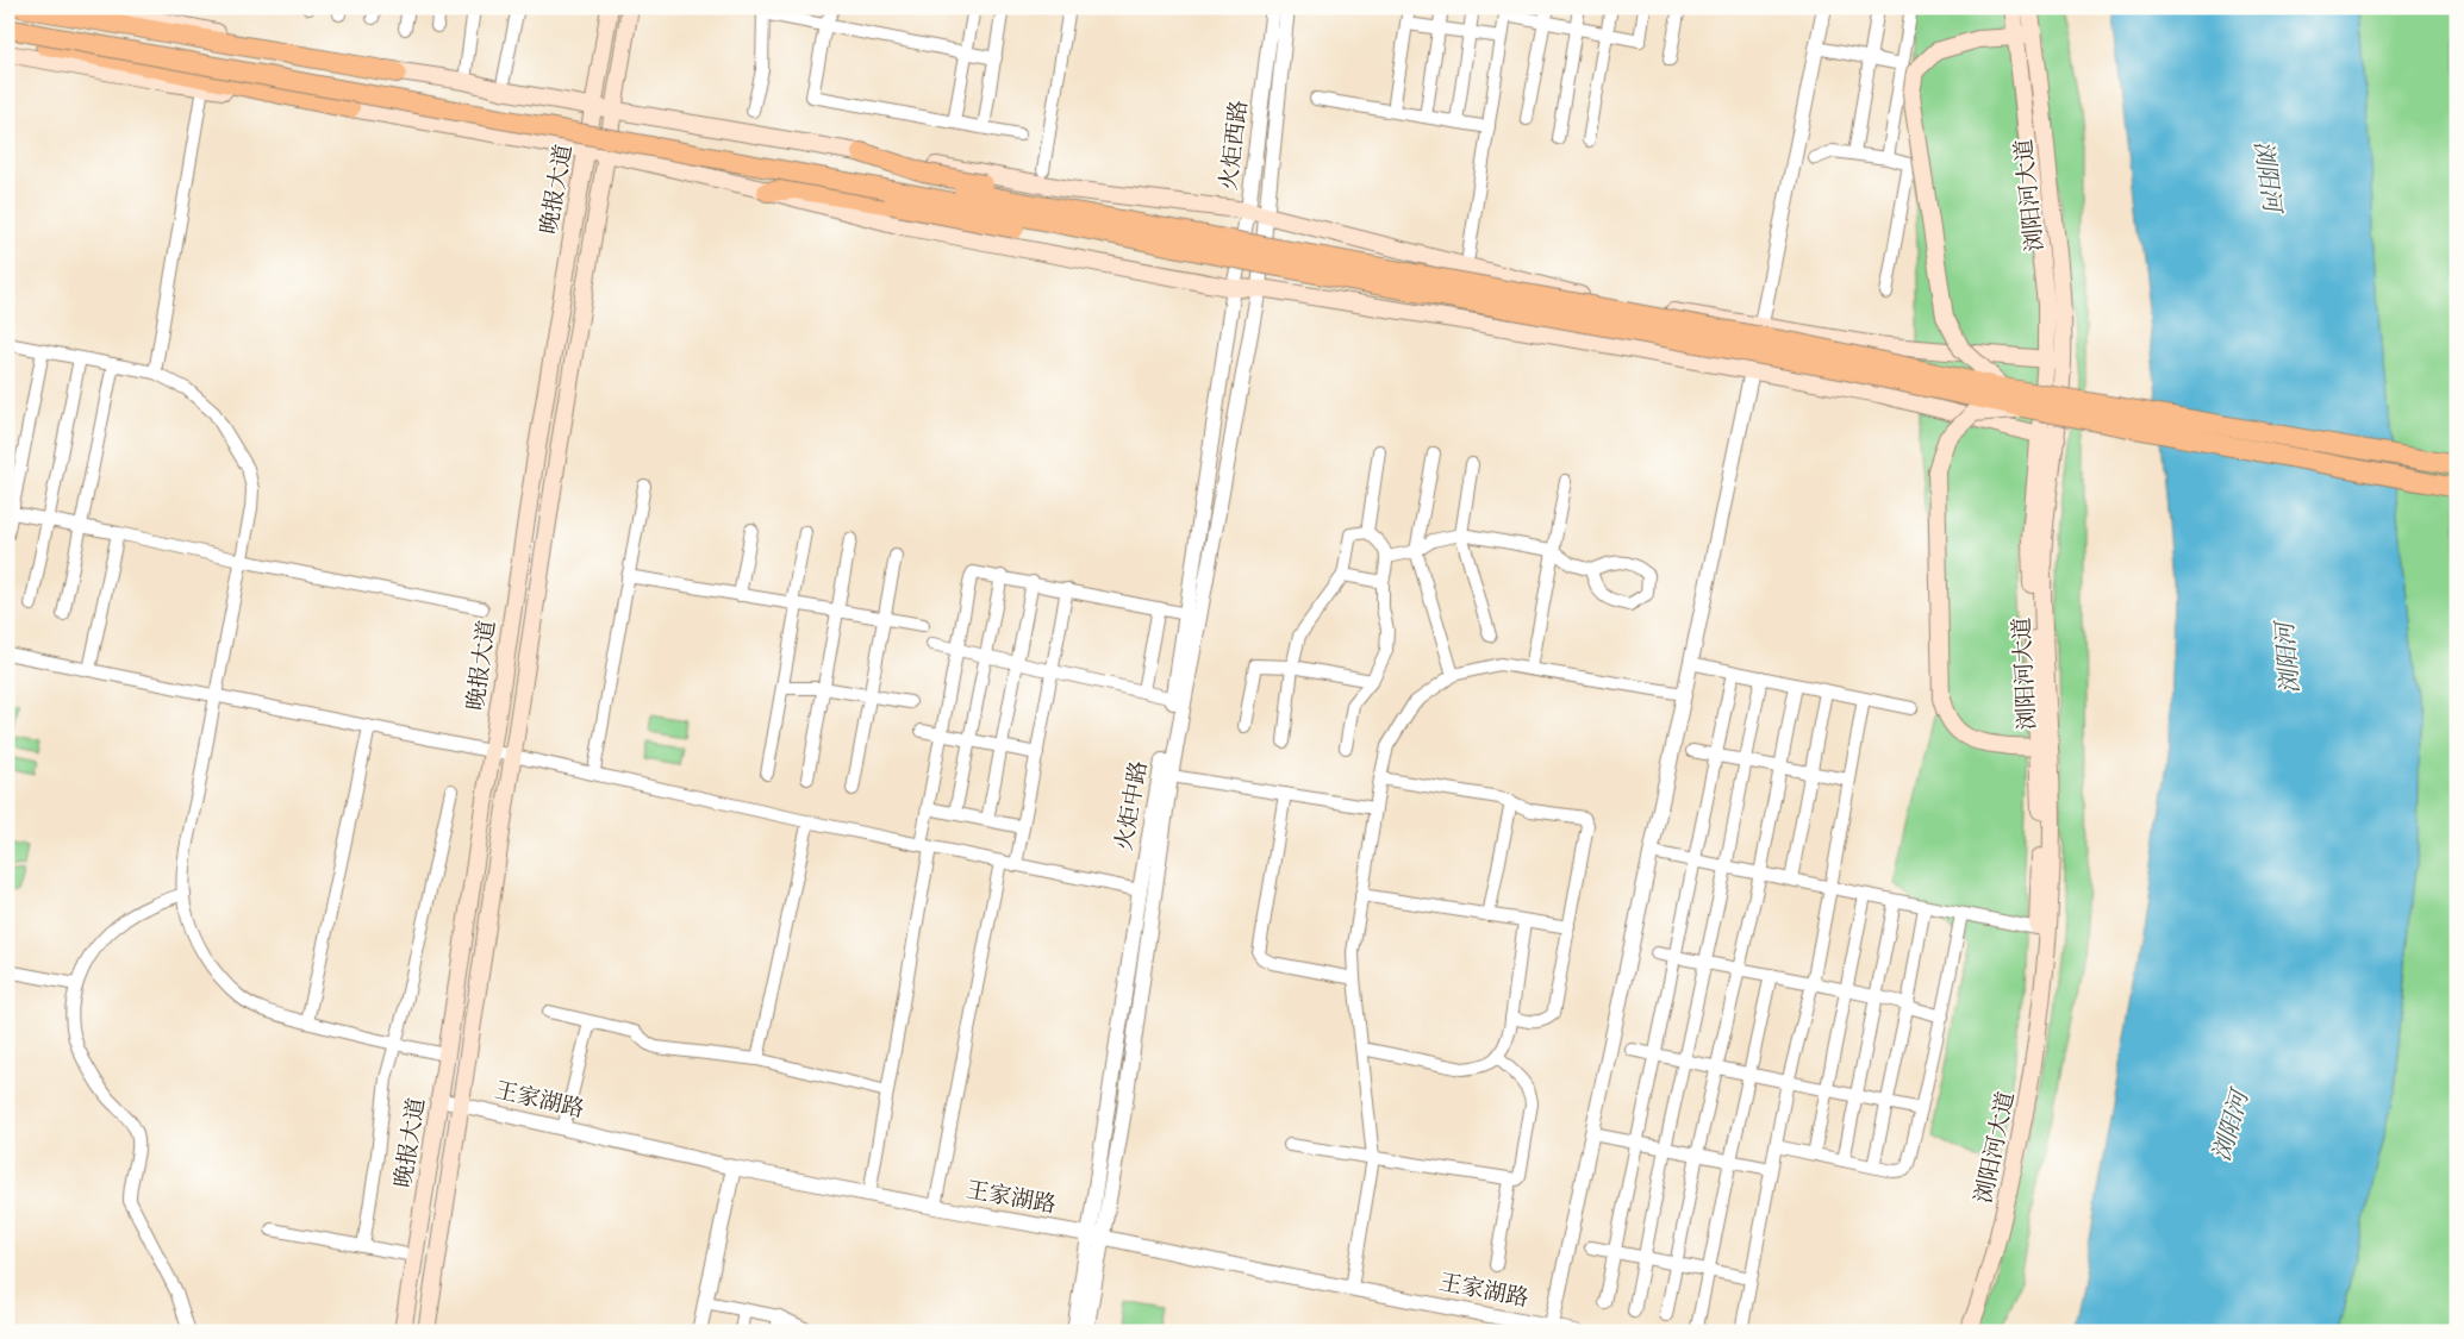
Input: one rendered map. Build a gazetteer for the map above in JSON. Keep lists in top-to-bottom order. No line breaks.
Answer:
{"streets":{"main road":["晚报大道","浏阳河大道"],"street":["火炬西路","火炬中路","王家湖路"]},"crossings":[["火炬西路","火炬中路"],["晚报大道","王家湖路"],["火炬中路","王家湖路"]],"water":["浏阳河"]}
